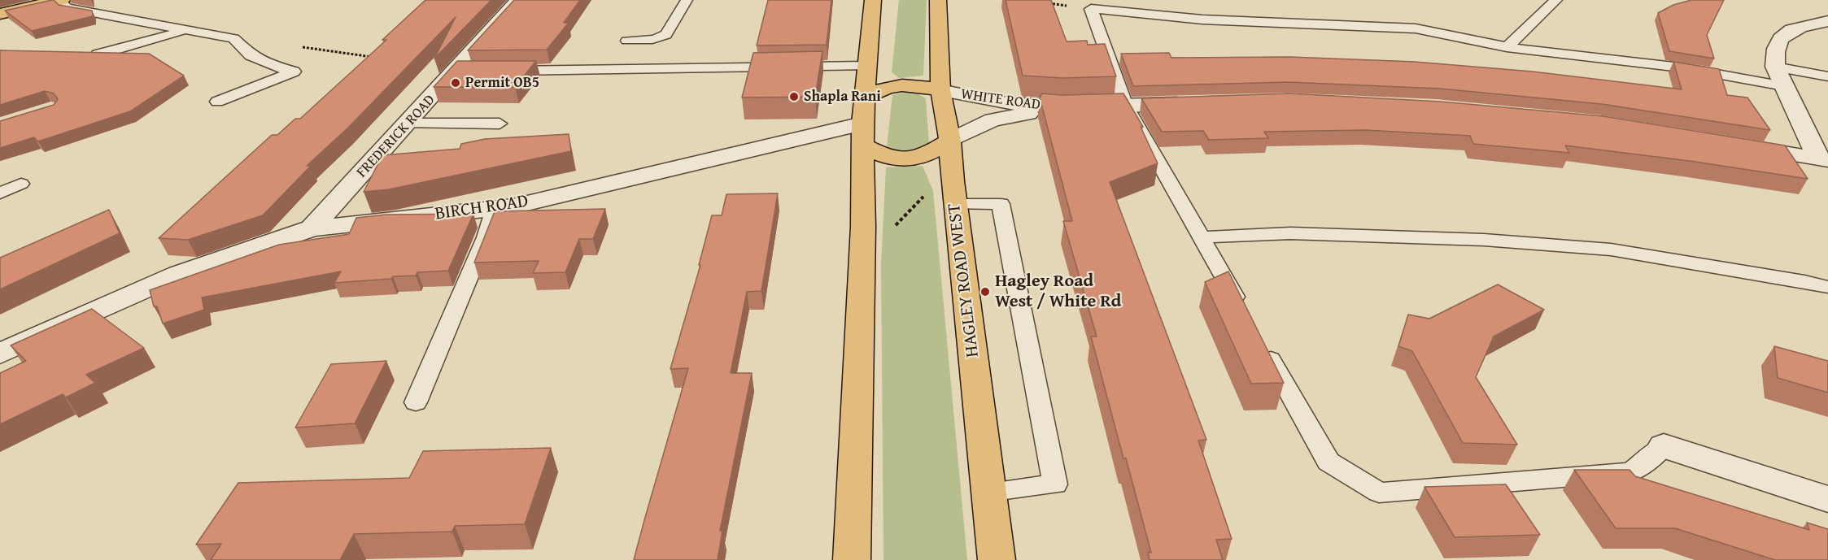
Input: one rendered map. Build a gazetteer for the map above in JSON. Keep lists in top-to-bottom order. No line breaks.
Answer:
{"streets":{"highway":["HAGLEY ROAD WEST"],"street":["WHITE ROAD","FREDERICK ROAD","BIRCH ROAD"]},"crossings":[["WHITE ROAD","BIRCH ROAD"],["WHITE ROAD","HAGLEY ROAD WEST"],["FREDERICK ROAD","BIRCH ROAD"],["BIRCH ROAD","HAGLEY ROAD WEST"]],"places":["Permit OB5","Shapla Rani","Hagley Road West / White Rd"]}
